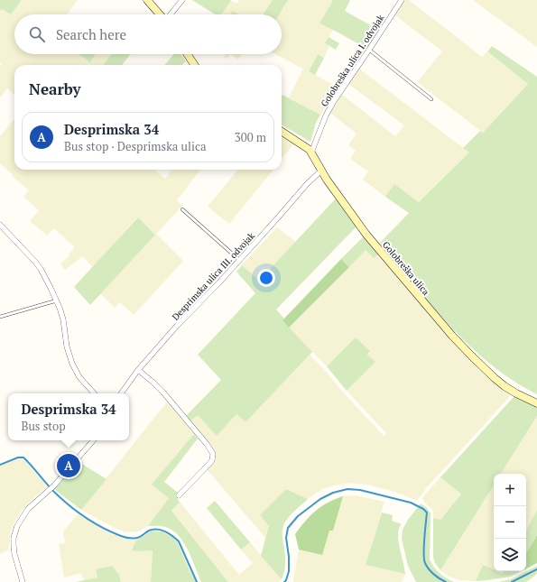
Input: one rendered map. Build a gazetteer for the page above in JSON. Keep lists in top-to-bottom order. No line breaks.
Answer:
{"streets":{"street":["Golobreška ulica I. odvojak","Golobreška ulica","Desprimska ulica III. odvojak"]},"crossings":[["Golobreška ulica I. odvojak","Golobreška ulica"],["Golobreška ulica","Desprimska ulica III. odvojak"]],"page":{"search":"Search here","heading":"Nearby","list":[{"mark":"A","name":"Desprimska 34","note":"Bus stop · Desprimska ulica","value":"300 m"}],"popup":["Desprimska 34","Bus stop"],"pins":"A","map_buttons":["+","−"]}}
